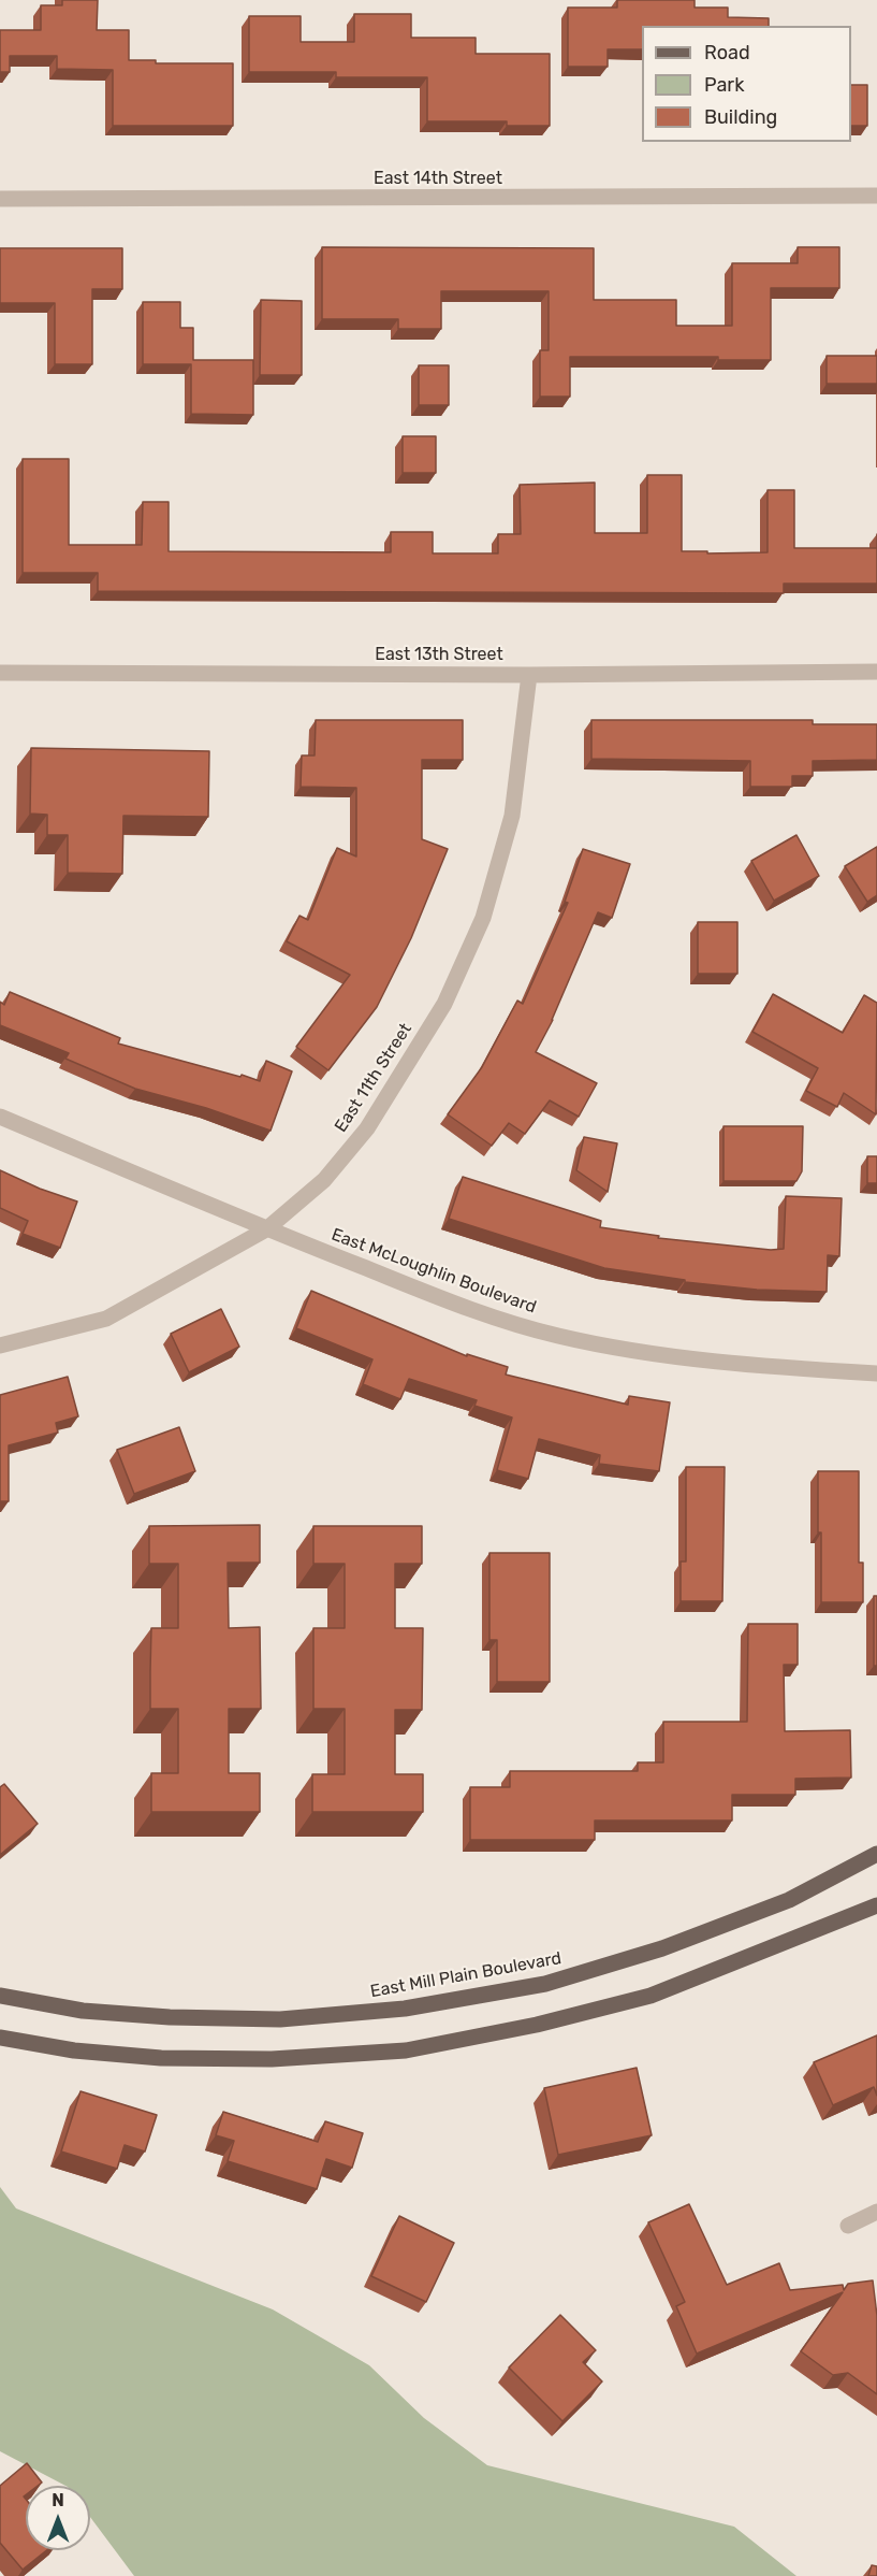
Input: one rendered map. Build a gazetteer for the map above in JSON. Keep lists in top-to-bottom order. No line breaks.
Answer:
{"streets":{"main road":["East Mill Plain Boulevard"],"street":["East 14th Street","East 13th Street","East 11th Street","East McLoughlin Boulevard"]},"crossings":[["East 13th Street","East 11th Street"],["East 11th Street","East McLoughlin Boulevard"]],"legend":["Road","Park","Building"],"north":"top"}
